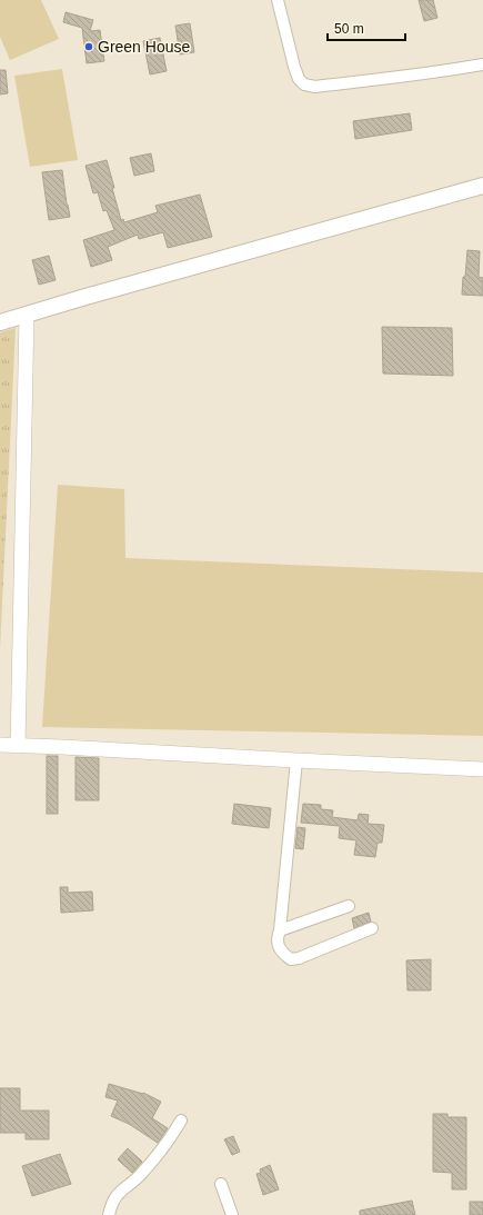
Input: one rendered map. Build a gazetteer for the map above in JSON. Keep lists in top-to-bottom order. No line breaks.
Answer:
{"places":["Green House"],"scale_bar":"50 m"}
